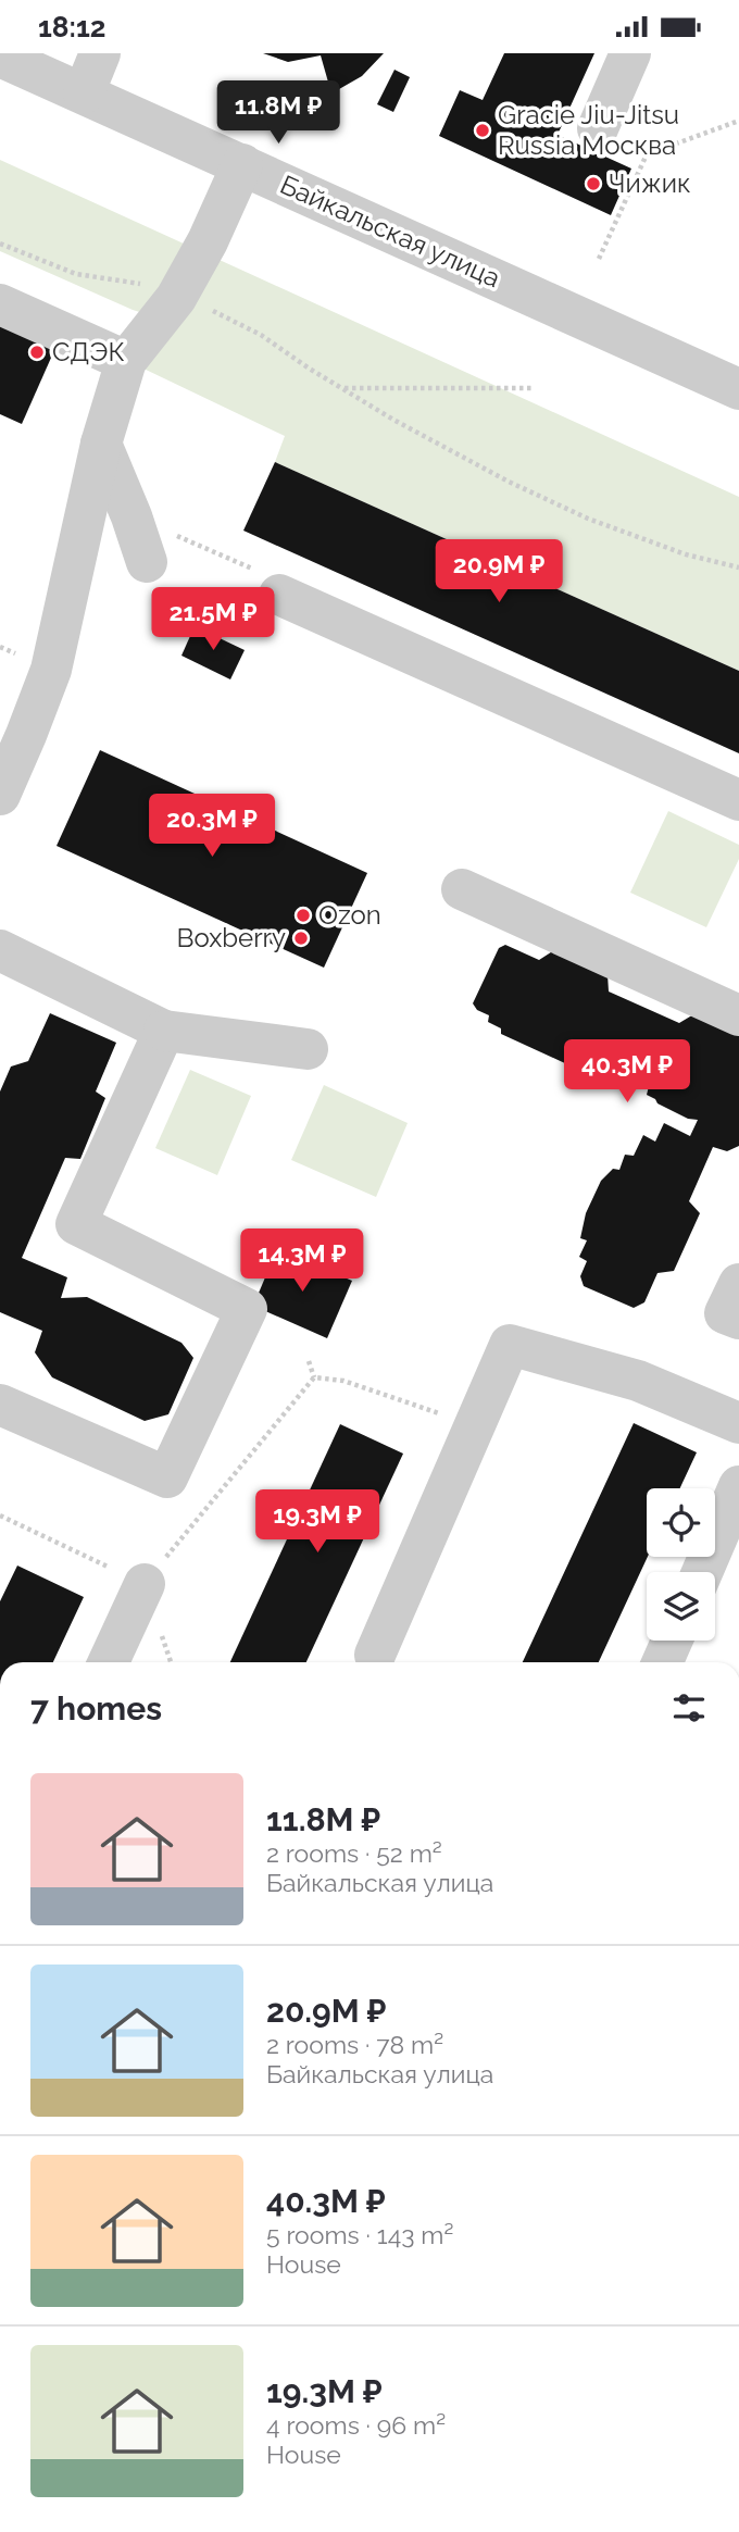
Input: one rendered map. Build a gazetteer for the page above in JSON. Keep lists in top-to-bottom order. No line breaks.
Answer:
{"streets":{"street":["Байкальская улица"]},"places":["Gracie Jiu-Jitsu Russia Москва","Чижик","СДЭК","Ozon","Boxberry"],"page":{"status":"18:12","price":["11.8M ₽","20.9M ₽","21.5M ₽","20.3M ₽","40.3M ₽","14.3M ₽","19.3M ₽"],"heading":"7 homes","list":[{"name":"11.8M ₽","note":"2 rooms · 52 m² · Байкальская улица"},{"name":"20.9M ₽","note":"2 rooms · 78 m² · Байкальская улица"},{"name":"40.3M ₽","note":"5 rooms · 143 m² · House"},{"name":"19.3M ₽","note":"4 rooms · 96 m² · House"}]}}
